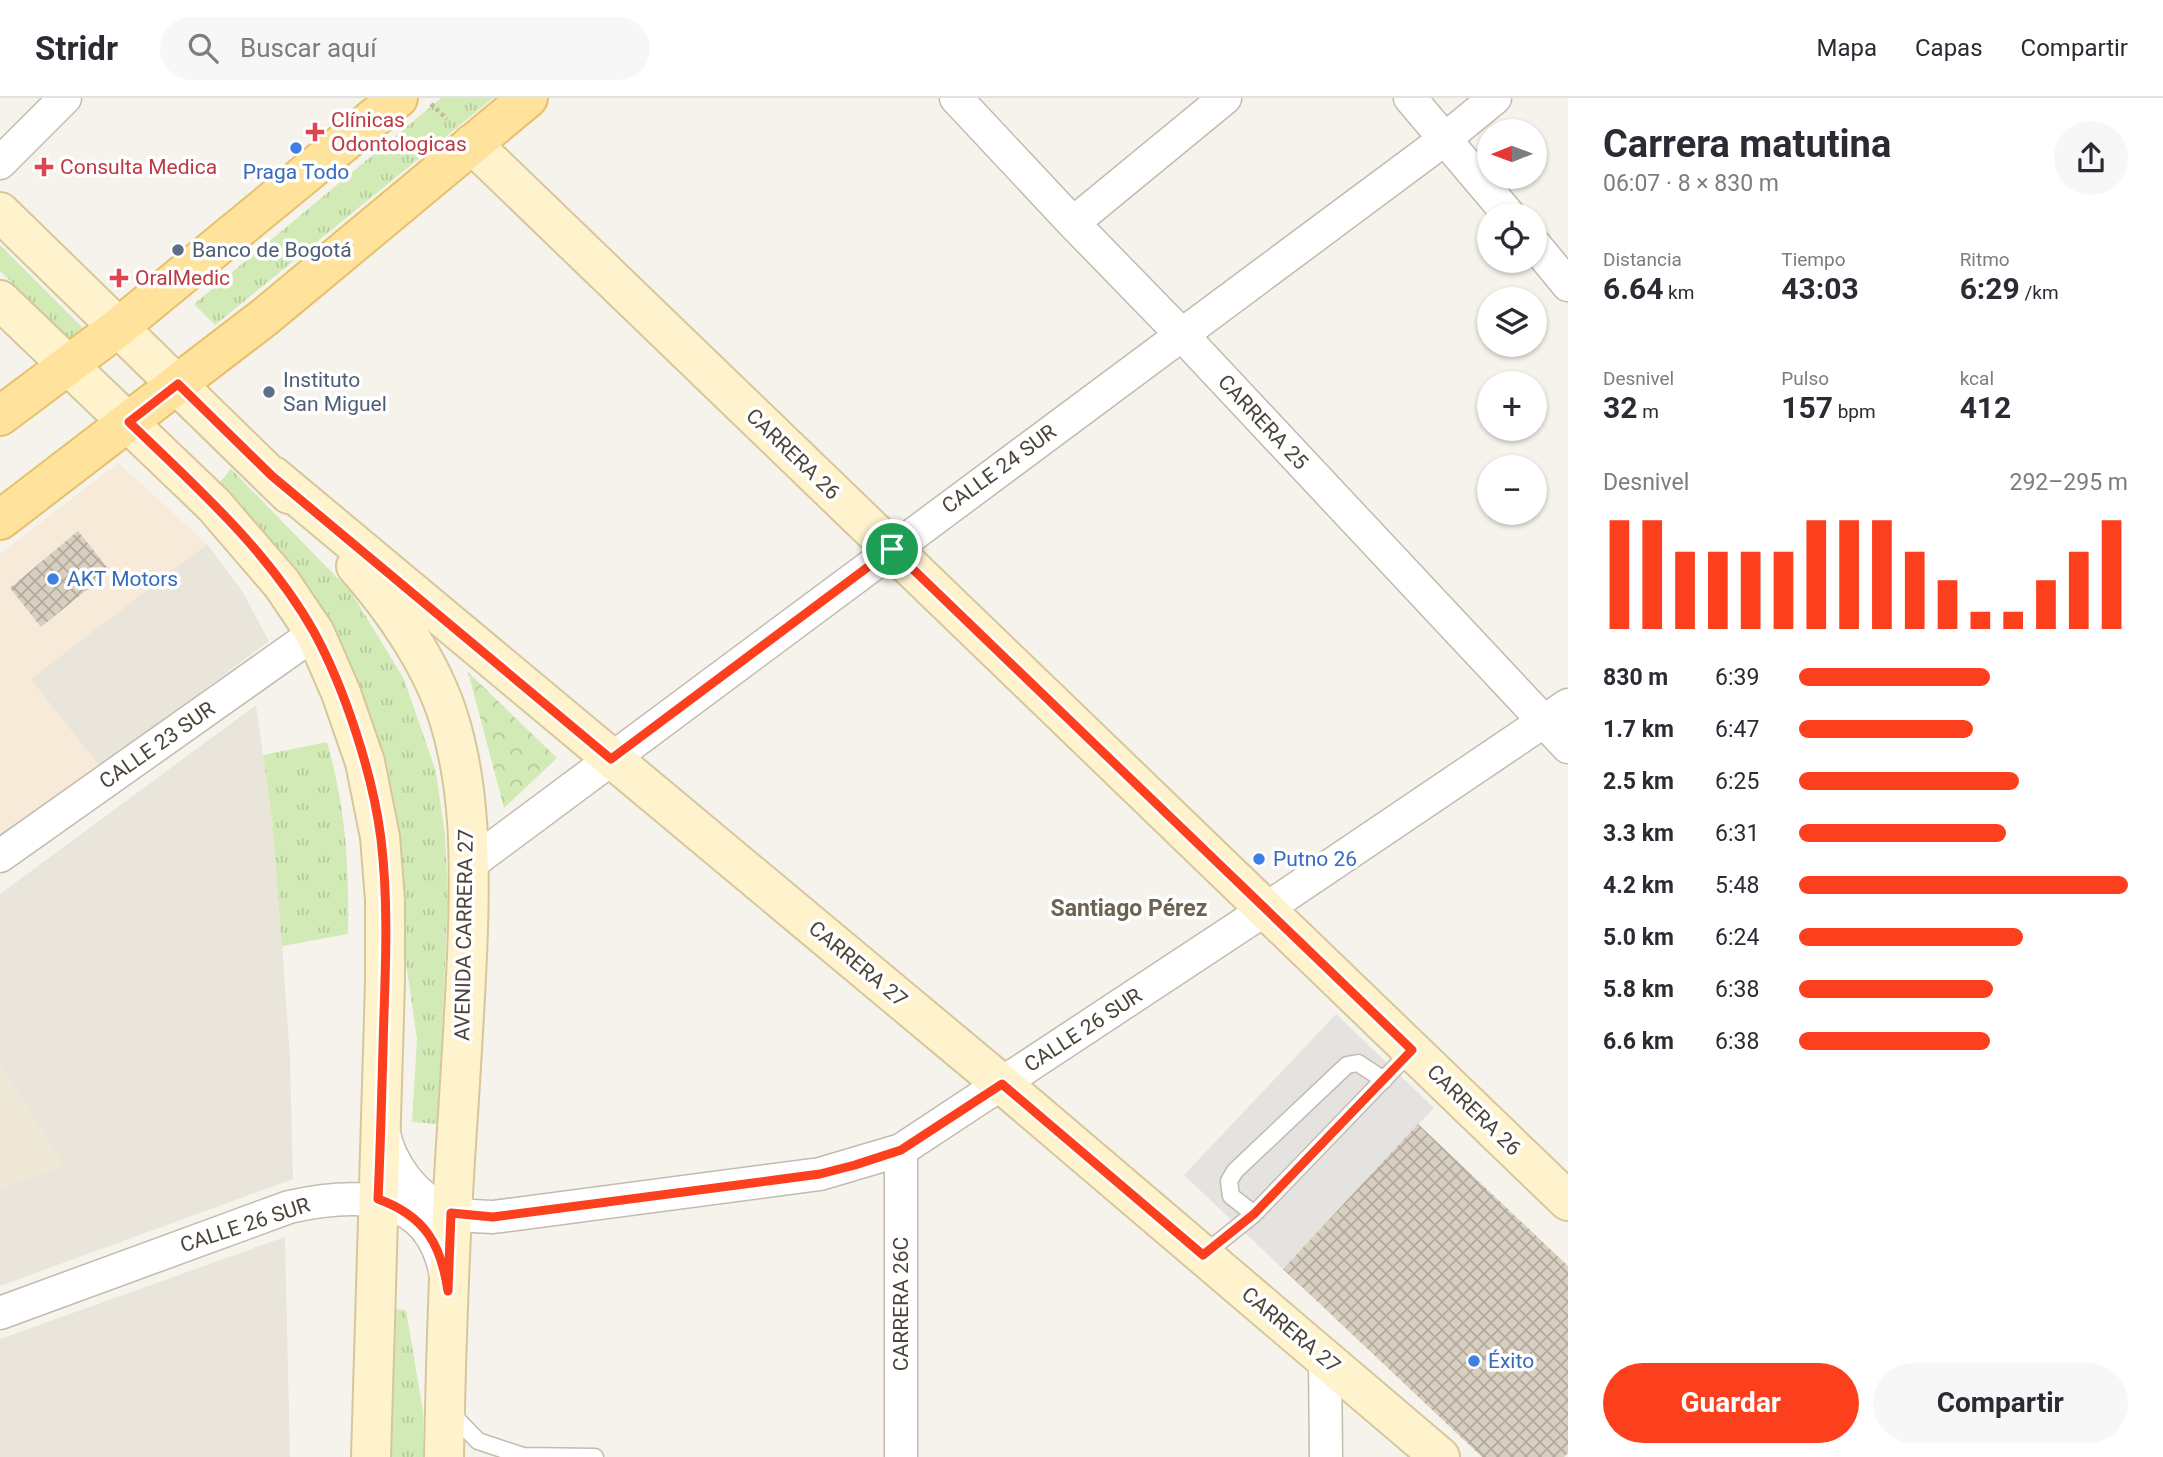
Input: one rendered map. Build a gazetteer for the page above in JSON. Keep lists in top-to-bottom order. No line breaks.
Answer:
{"streets":{"street":["CARRERA 25","CARRERA 26","CALLE 24 SUR","CALLE 23 SUR","AVENIDA CARRERA 27","CARRERA 27","CALLE 26 SUR","CARRERA 26C"]},"crossings":[["CARRERA 25","CALLE 24 SUR"],["CARRERA 25","CALLE 26 SUR"],["CARRERA 26","CALLE 24 SUR"],["CARRERA 26","CALLE 26 SUR"],["CALLE 24 SUR","AVENIDA CARRERA 27"],["CALLE 24 SUR","CARRERA 27"],["AVENIDA CARRERA 27","CARRERA 27"],["AVENIDA CARRERA 27","CALLE 26 SUR"],["CARRERA 27","CALLE 26 SUR"],["CALLE 26 SUR","CARRERA 26C"]],"districts":["Santiago Pérez"],"places":{"health":["Clínicas Odontologicas","Consulta Medica","OralMedic"],"other":["Praga Todo","Banco de Bogotá","Instituto San Miguel","AKT Motors","Putno 26","Éxito"]},"north":"left","page":{"header":"Stridr","search":"Buscar aquí","nav":["Mapa","Capas","Compartir"],"heading":["Carrera matutina","06:07 · 8 × 830 m"],"map_buttons":["+","−"],"stats":[["Distancia","6.64 km"],["Tiempo","43:03"],["Ritmo","6:29 /km"],["Desnivel","32 m"],["Pulso","157 bpm"],["kcal","412"]],"chart":["Desnivel","292–295 m"],"list":[{"name":"830 m","note":"6:39"},{"name":"1.7 km","note":"6:47"},{"name":"2.5 km","note":"6:25"},{"name":"3.3 km","note":"6:31"},{"name":"4.2 km","note":"5:48"},{"name":"5.0 km","note":"6:24"},{"name":"5.8 km","note":"6:38"},{"name":"6.6 km","note":"6:38"}],"buttons":["Guardar","Compartir"]}}
